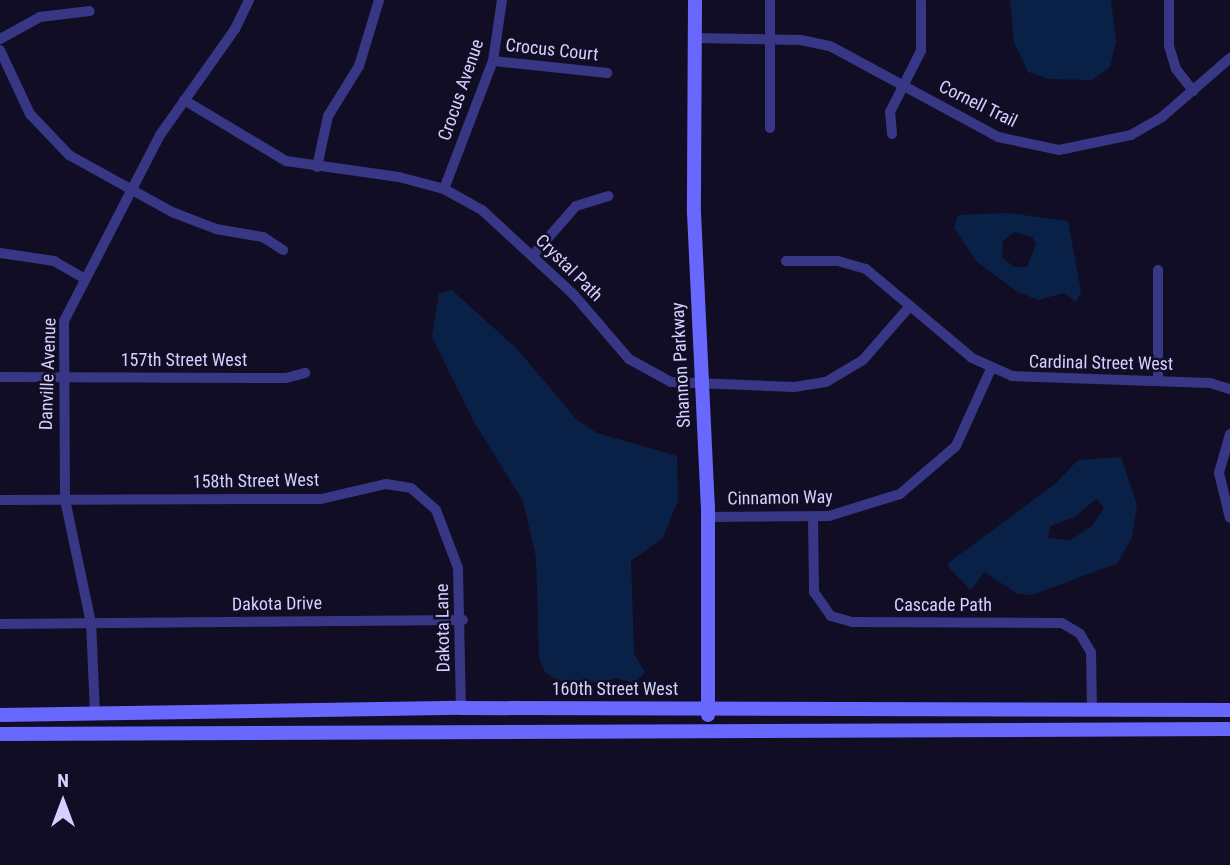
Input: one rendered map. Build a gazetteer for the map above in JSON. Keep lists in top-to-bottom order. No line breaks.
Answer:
{"streets":{"main road":["Shannon Parkway","160th Street West"],"street":["Crocus Court","Crocus Avenue","Cornell Trail","Crystal Path","157th Street West","Cardinal Street West","Danville Avenue","158th Street West","Cinnamon Way","Dakota Drive","Cascade Path","Dakota Lane"]},"crossings":[["Crocus Court","Crocus Avenue"],["Crocus Avenue","Crystal Path"],["Cornell Trail","Shannon Parkway"],["Crystal Path","Cardinal Street West"],["Crystal Path","Shannon Parkway"],["Crystal Path","Danville Avenue"],["157th Street West","Danville Avenue"],["Cardinal Street West","Cinnamon Way"],["Shannon Parkway","Cinnamon Way"],["Shannon Parkway","160th Street West"],["Danville Avenue","158th Street West"],["Danville Avenue","Dakota Drive"],["Danville Avenue","160th Street West"],["158th Street West","Dakota Lane"],["Cinnamon Way","Cascade Path"],["Dakota Drive","Dakota Lane"],["Cascade Path","160th Street West"],["Dakota Lane","160th Street West"]],"north":"top"}
